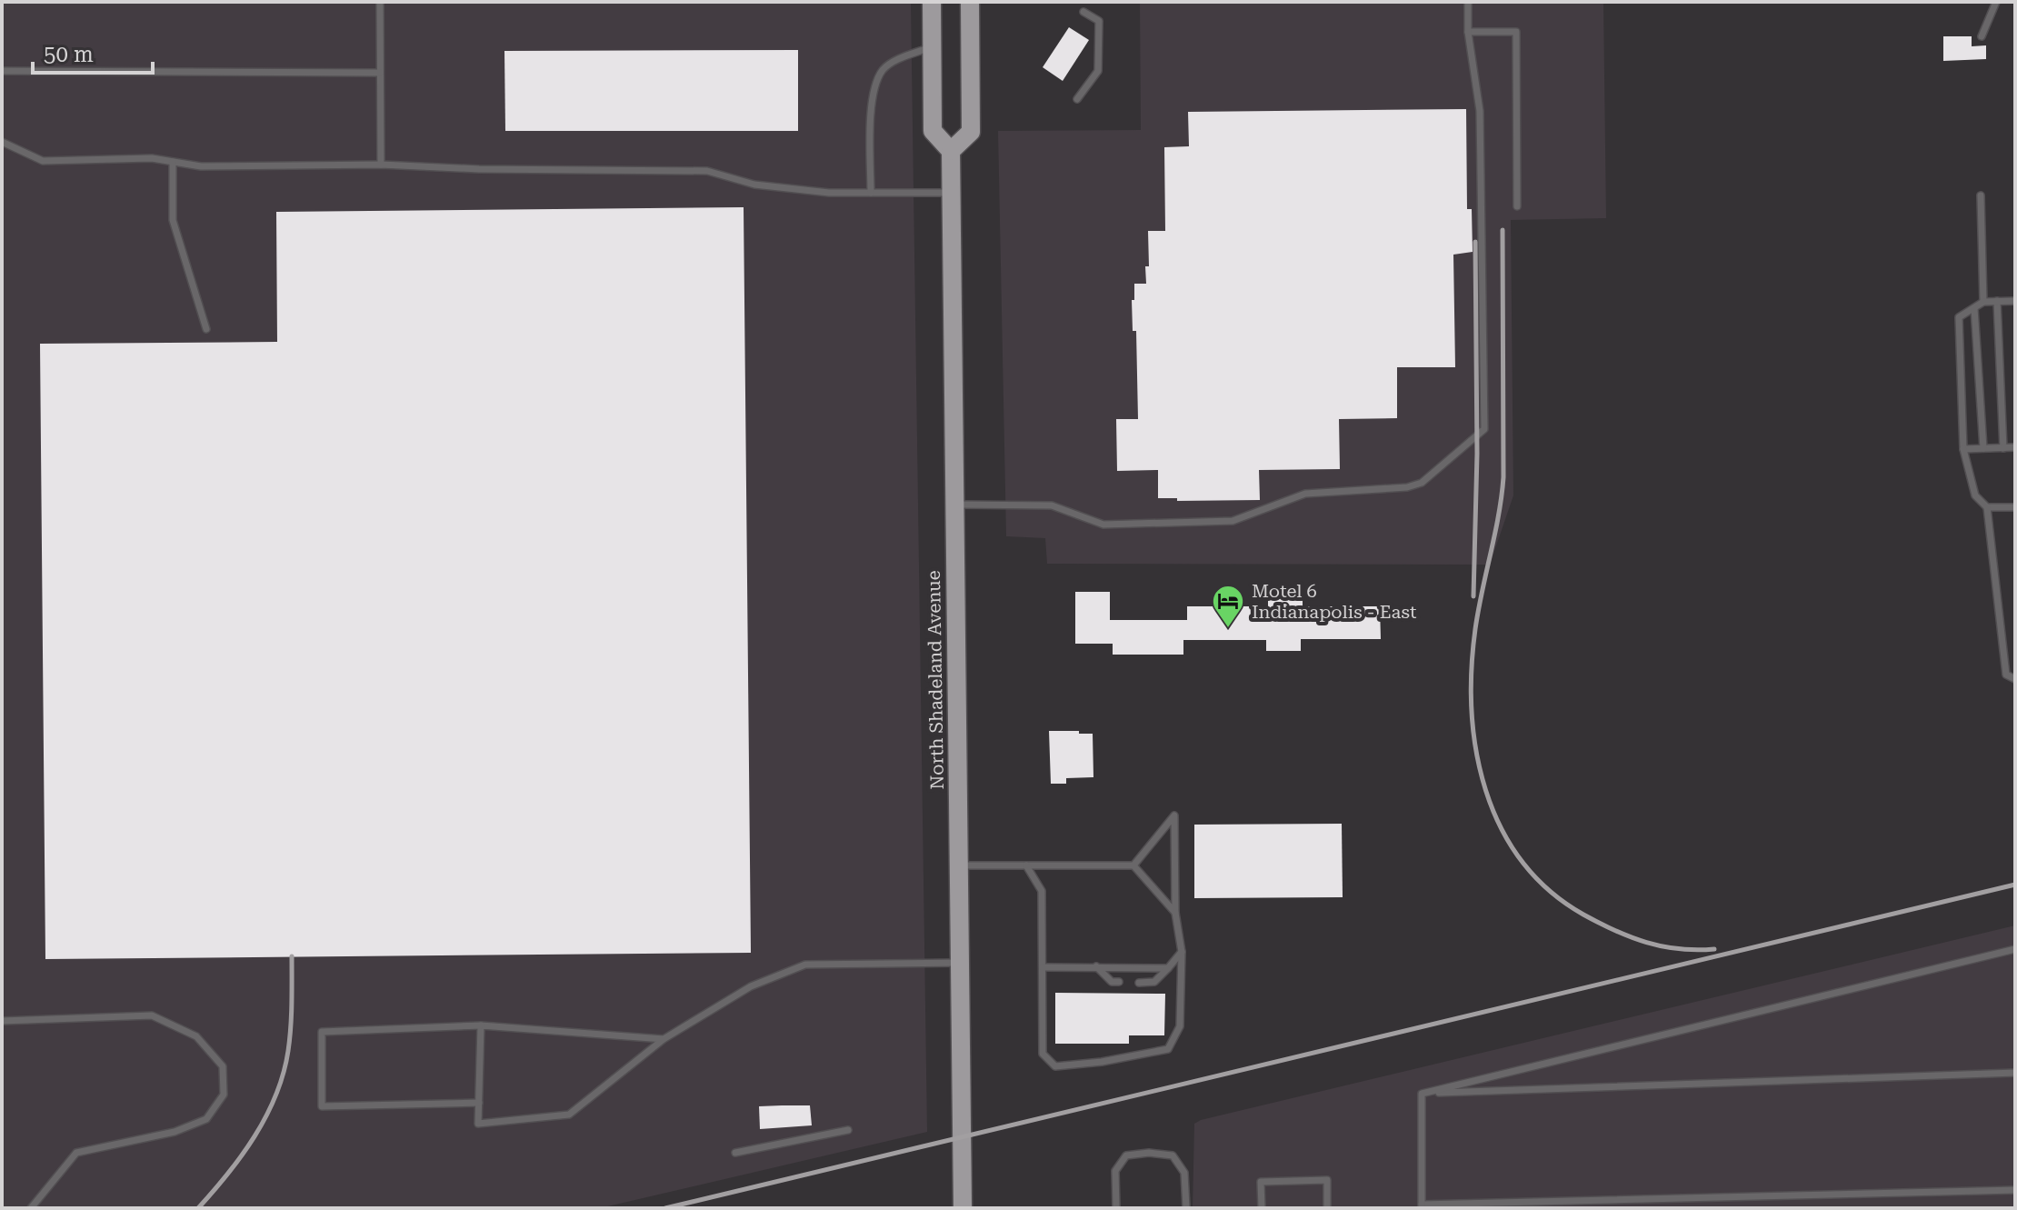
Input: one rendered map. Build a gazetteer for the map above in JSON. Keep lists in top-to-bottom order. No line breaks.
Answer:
{"streets":{"main road":["North Shadeland Avenue"]},"places":{"hotel":["Motel 6 Indianapolis - East"]},"scale_bar":"50 m"}
